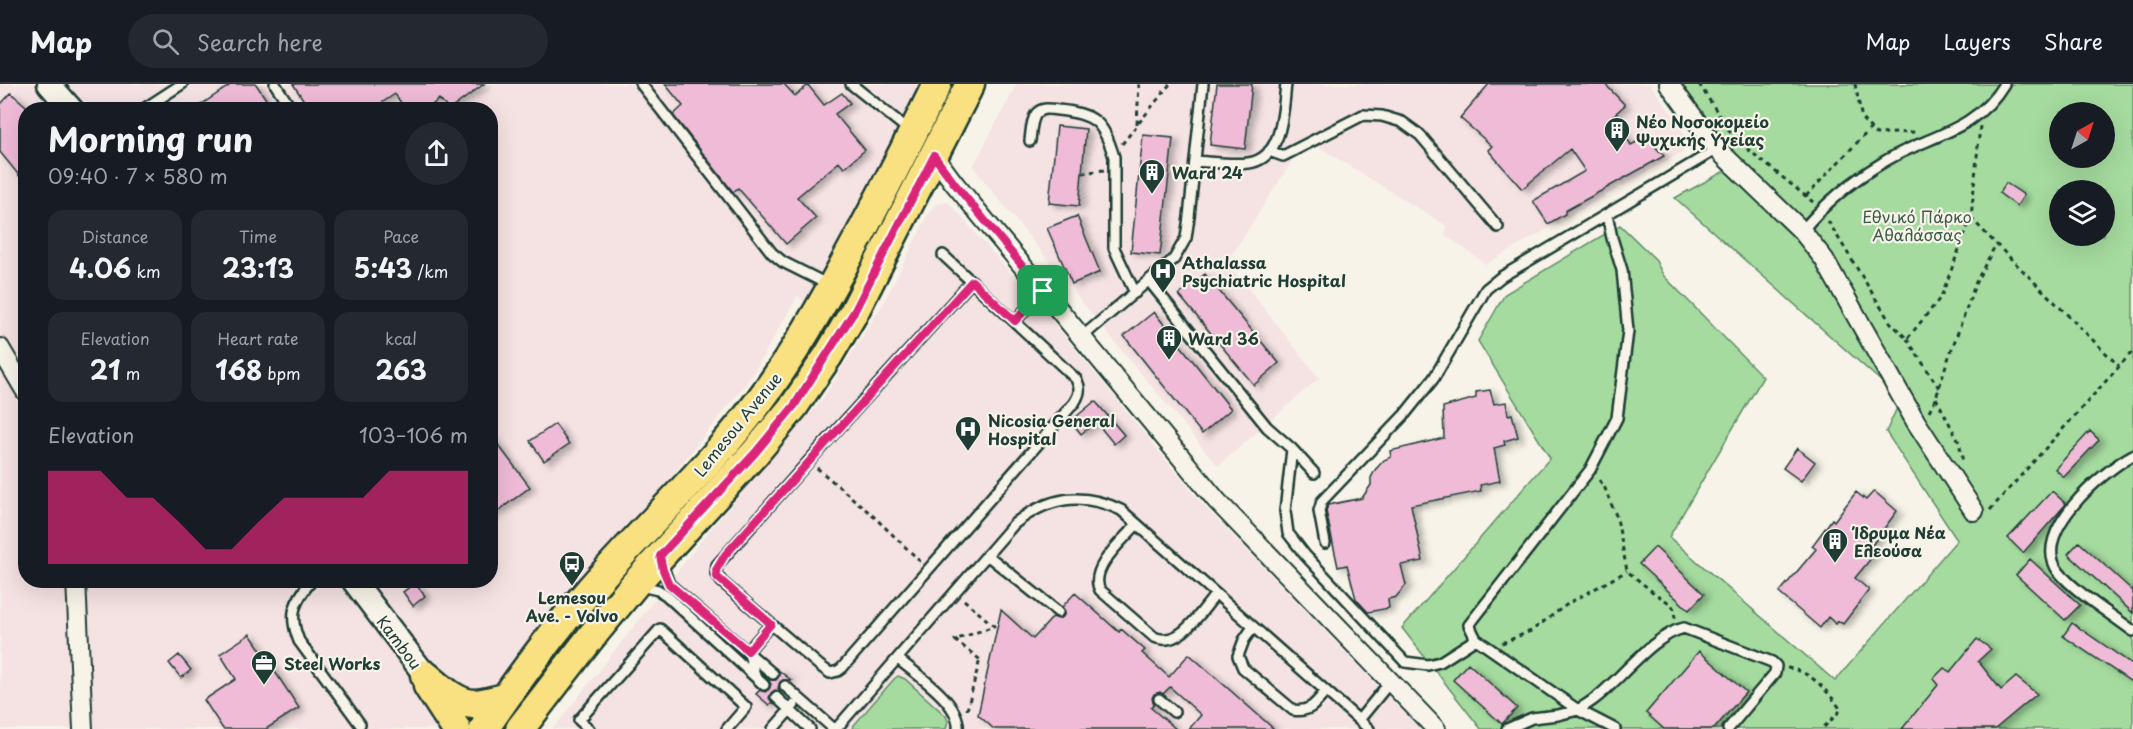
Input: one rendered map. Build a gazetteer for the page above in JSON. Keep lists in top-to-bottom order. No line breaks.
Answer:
{"streets":{"main road":["Lemesou Avenue"],"street":["Kambou"]},"parks":["Εθνικό Πάρκο Αθαλάσσας"],"places":{"building":["Νέο Νοσοκομείο Ψυχικής Υγείας","Ward 24","Ward 36","Ίδρυμα Νέα Ελεούσα"],"hospital":["Athalassa Psychiatric Hospital","Nicosia General Hospital"],"bus stop":["Lemesou Ave. - Volvo"],"office":["Steel Works"]},"north":"top right","page":{"header":"Map","search":"Search here","nav":["Map","Layers","Share"],"heading":["Morning run","09:40 · 7 × 580 m"],"stats":[["Distance","4.06 km"],["Time","23:13"],["Pace","5:43 /km"],["Elevation","21 m"],["Heart rate","168 bpm"],["kcal","263"]],"chart":["Elevation","103–106 m"]}}
